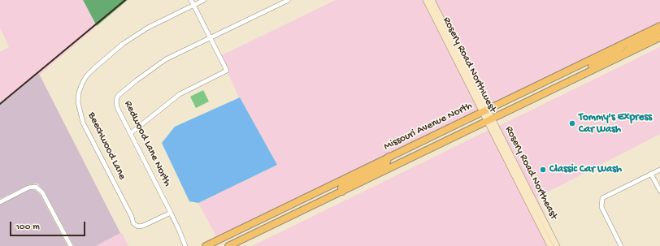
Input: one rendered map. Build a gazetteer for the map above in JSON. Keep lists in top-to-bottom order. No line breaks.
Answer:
{"streets":{"main road":["Missouri Avenue North"],"street":["Rosery Road Northwest","Redwood Lane North","Beechwood Lane","Rosery Road Northeast"]},"crossings":[["Rosery Road Northwest","Missouri Avenue North"],["Rosery Road Northwest","Rosery Road Northeast"],["Missouri Avenue North","Rosery Road Northeast"],["Redwood Lane North","Beechwood Lane"]],"places":["Tommy's Express Car Wash","Classic Car Wash"],"scale_bar":"100 m"}
